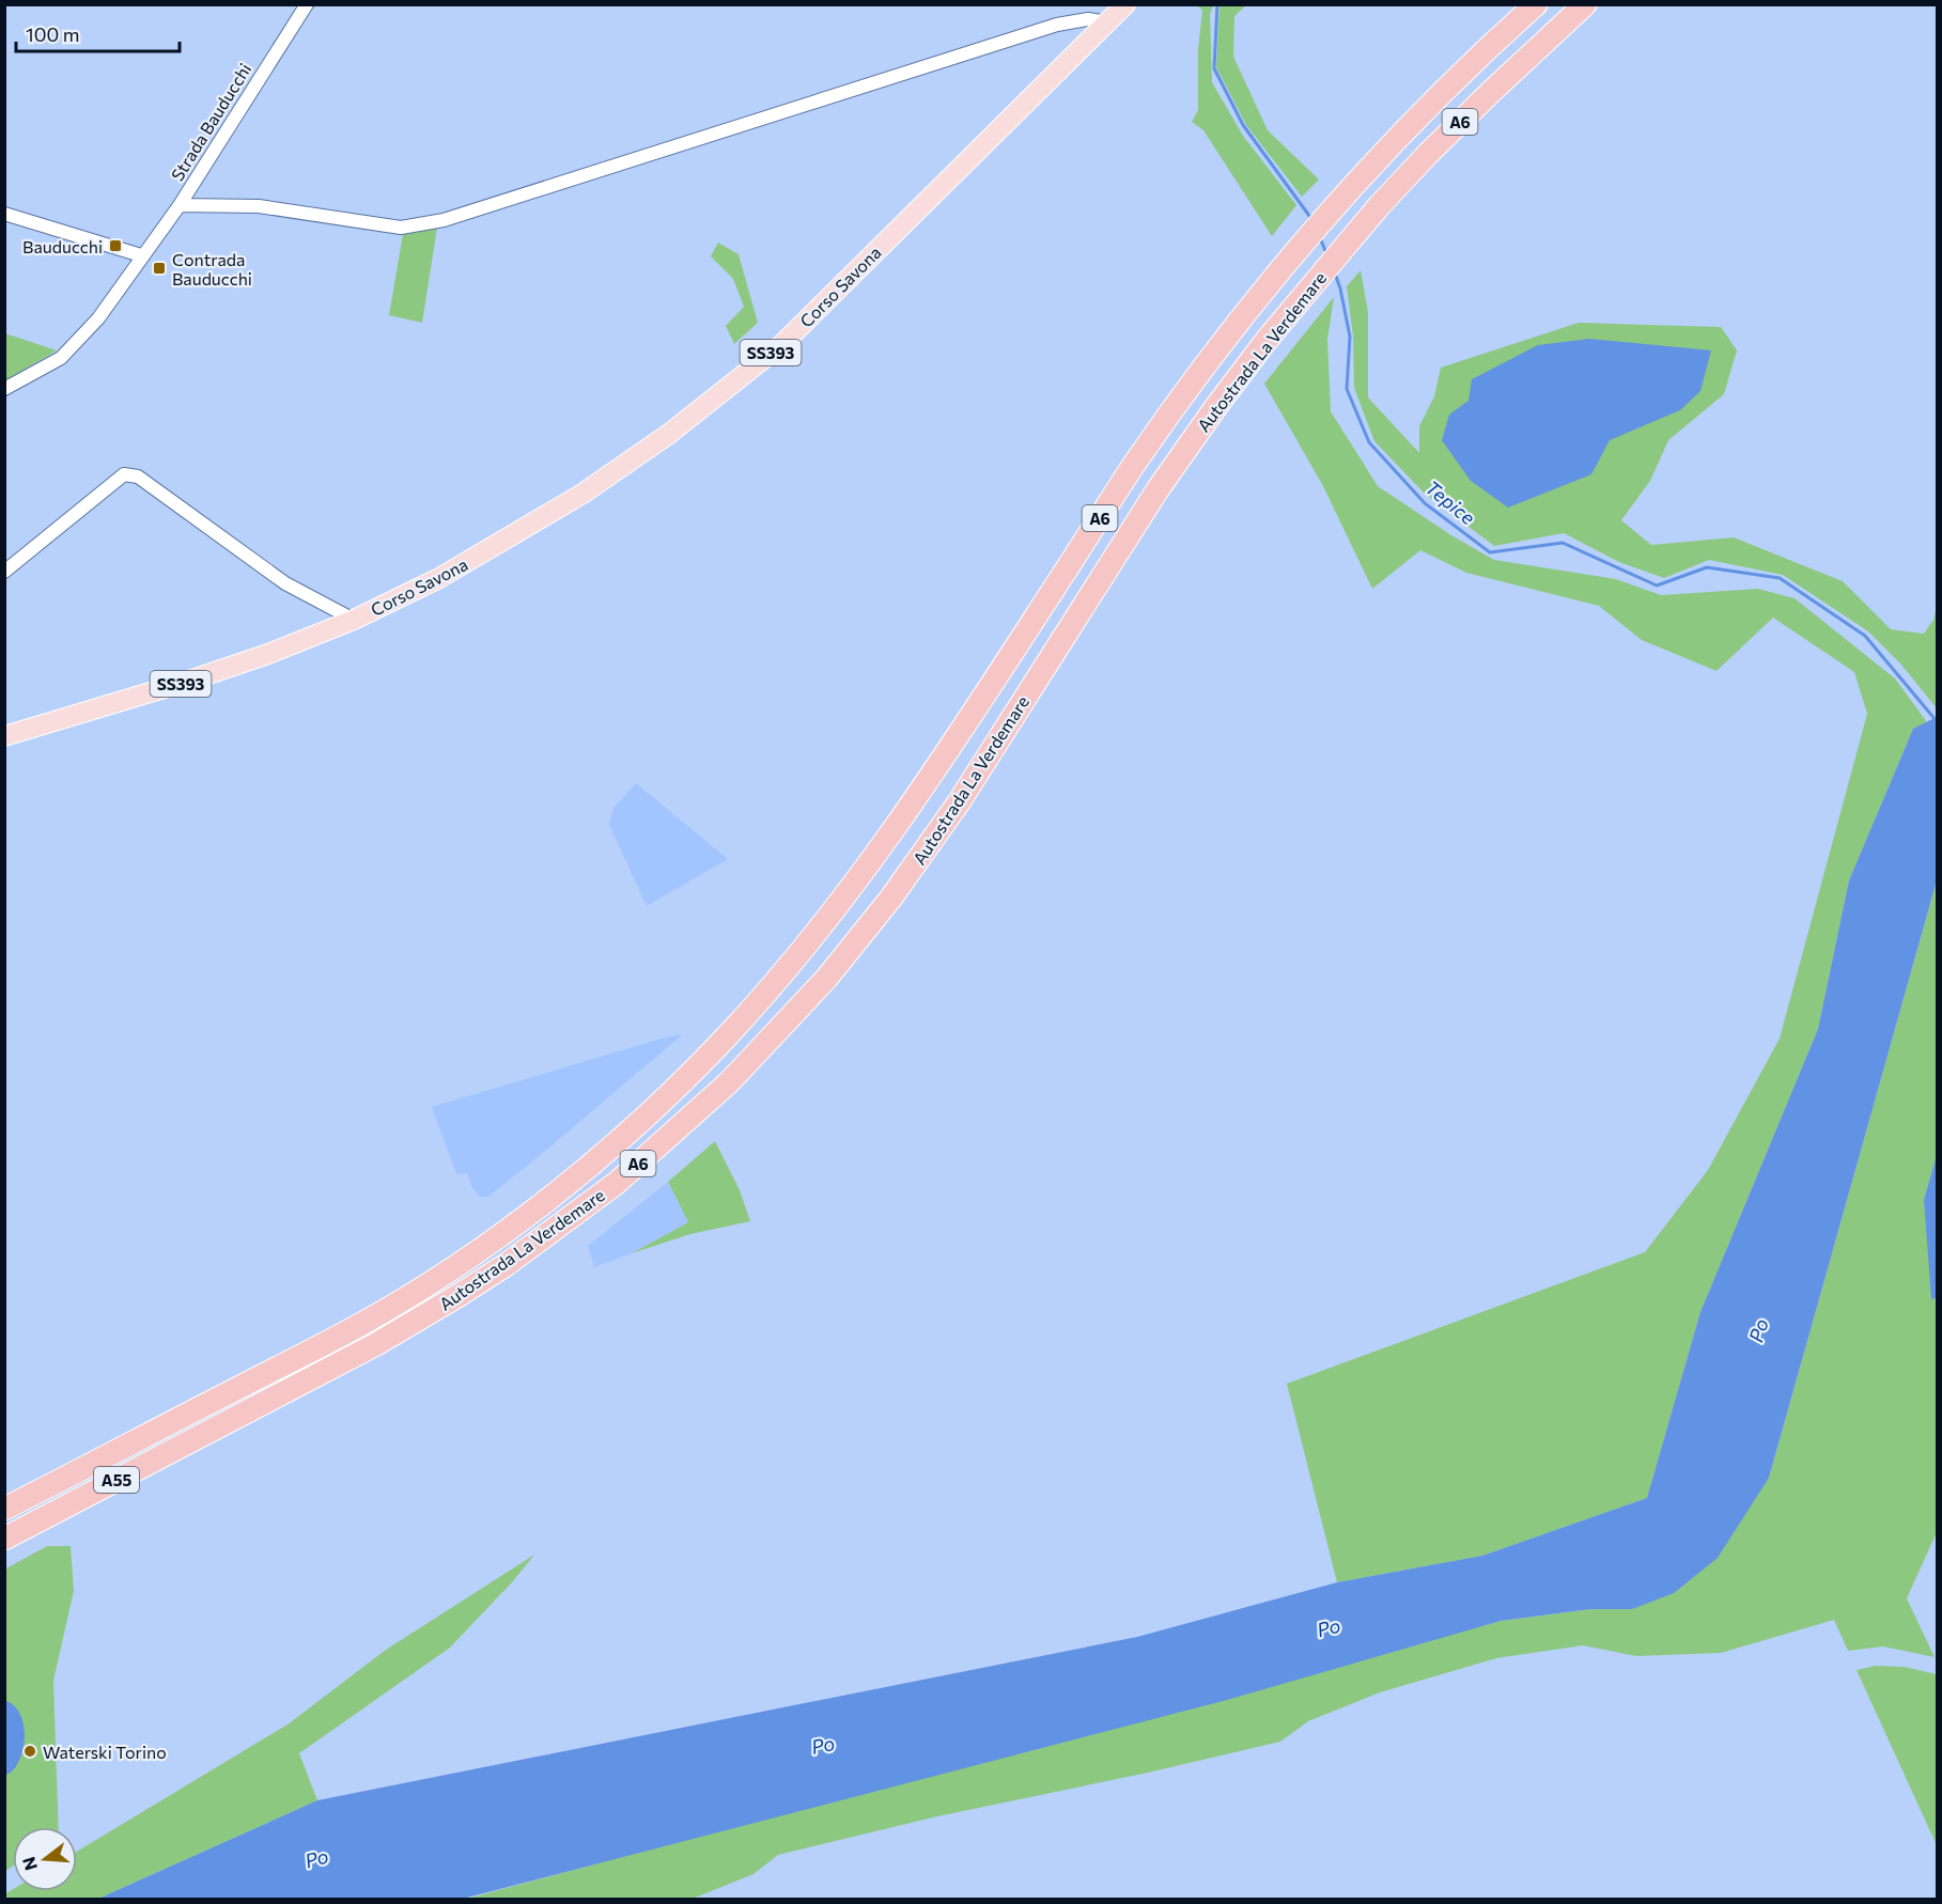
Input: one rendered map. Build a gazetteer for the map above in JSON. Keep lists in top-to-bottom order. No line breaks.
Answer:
{"streets":{"highway":["A6","Autostrada La Verdemare","A55"],"main road":["Corso Savona","SS393"],"street":["Strada Bauducchi"]},"crossings":[["Autostrada La Verdemare","A55"]],"water":["Tepice","Po"],"places":{"transit":["Bauducchi","Contrada Bauducchi"],"other":["Waterski Torino"]},"scale_bar":"100 m","north":"left"}
